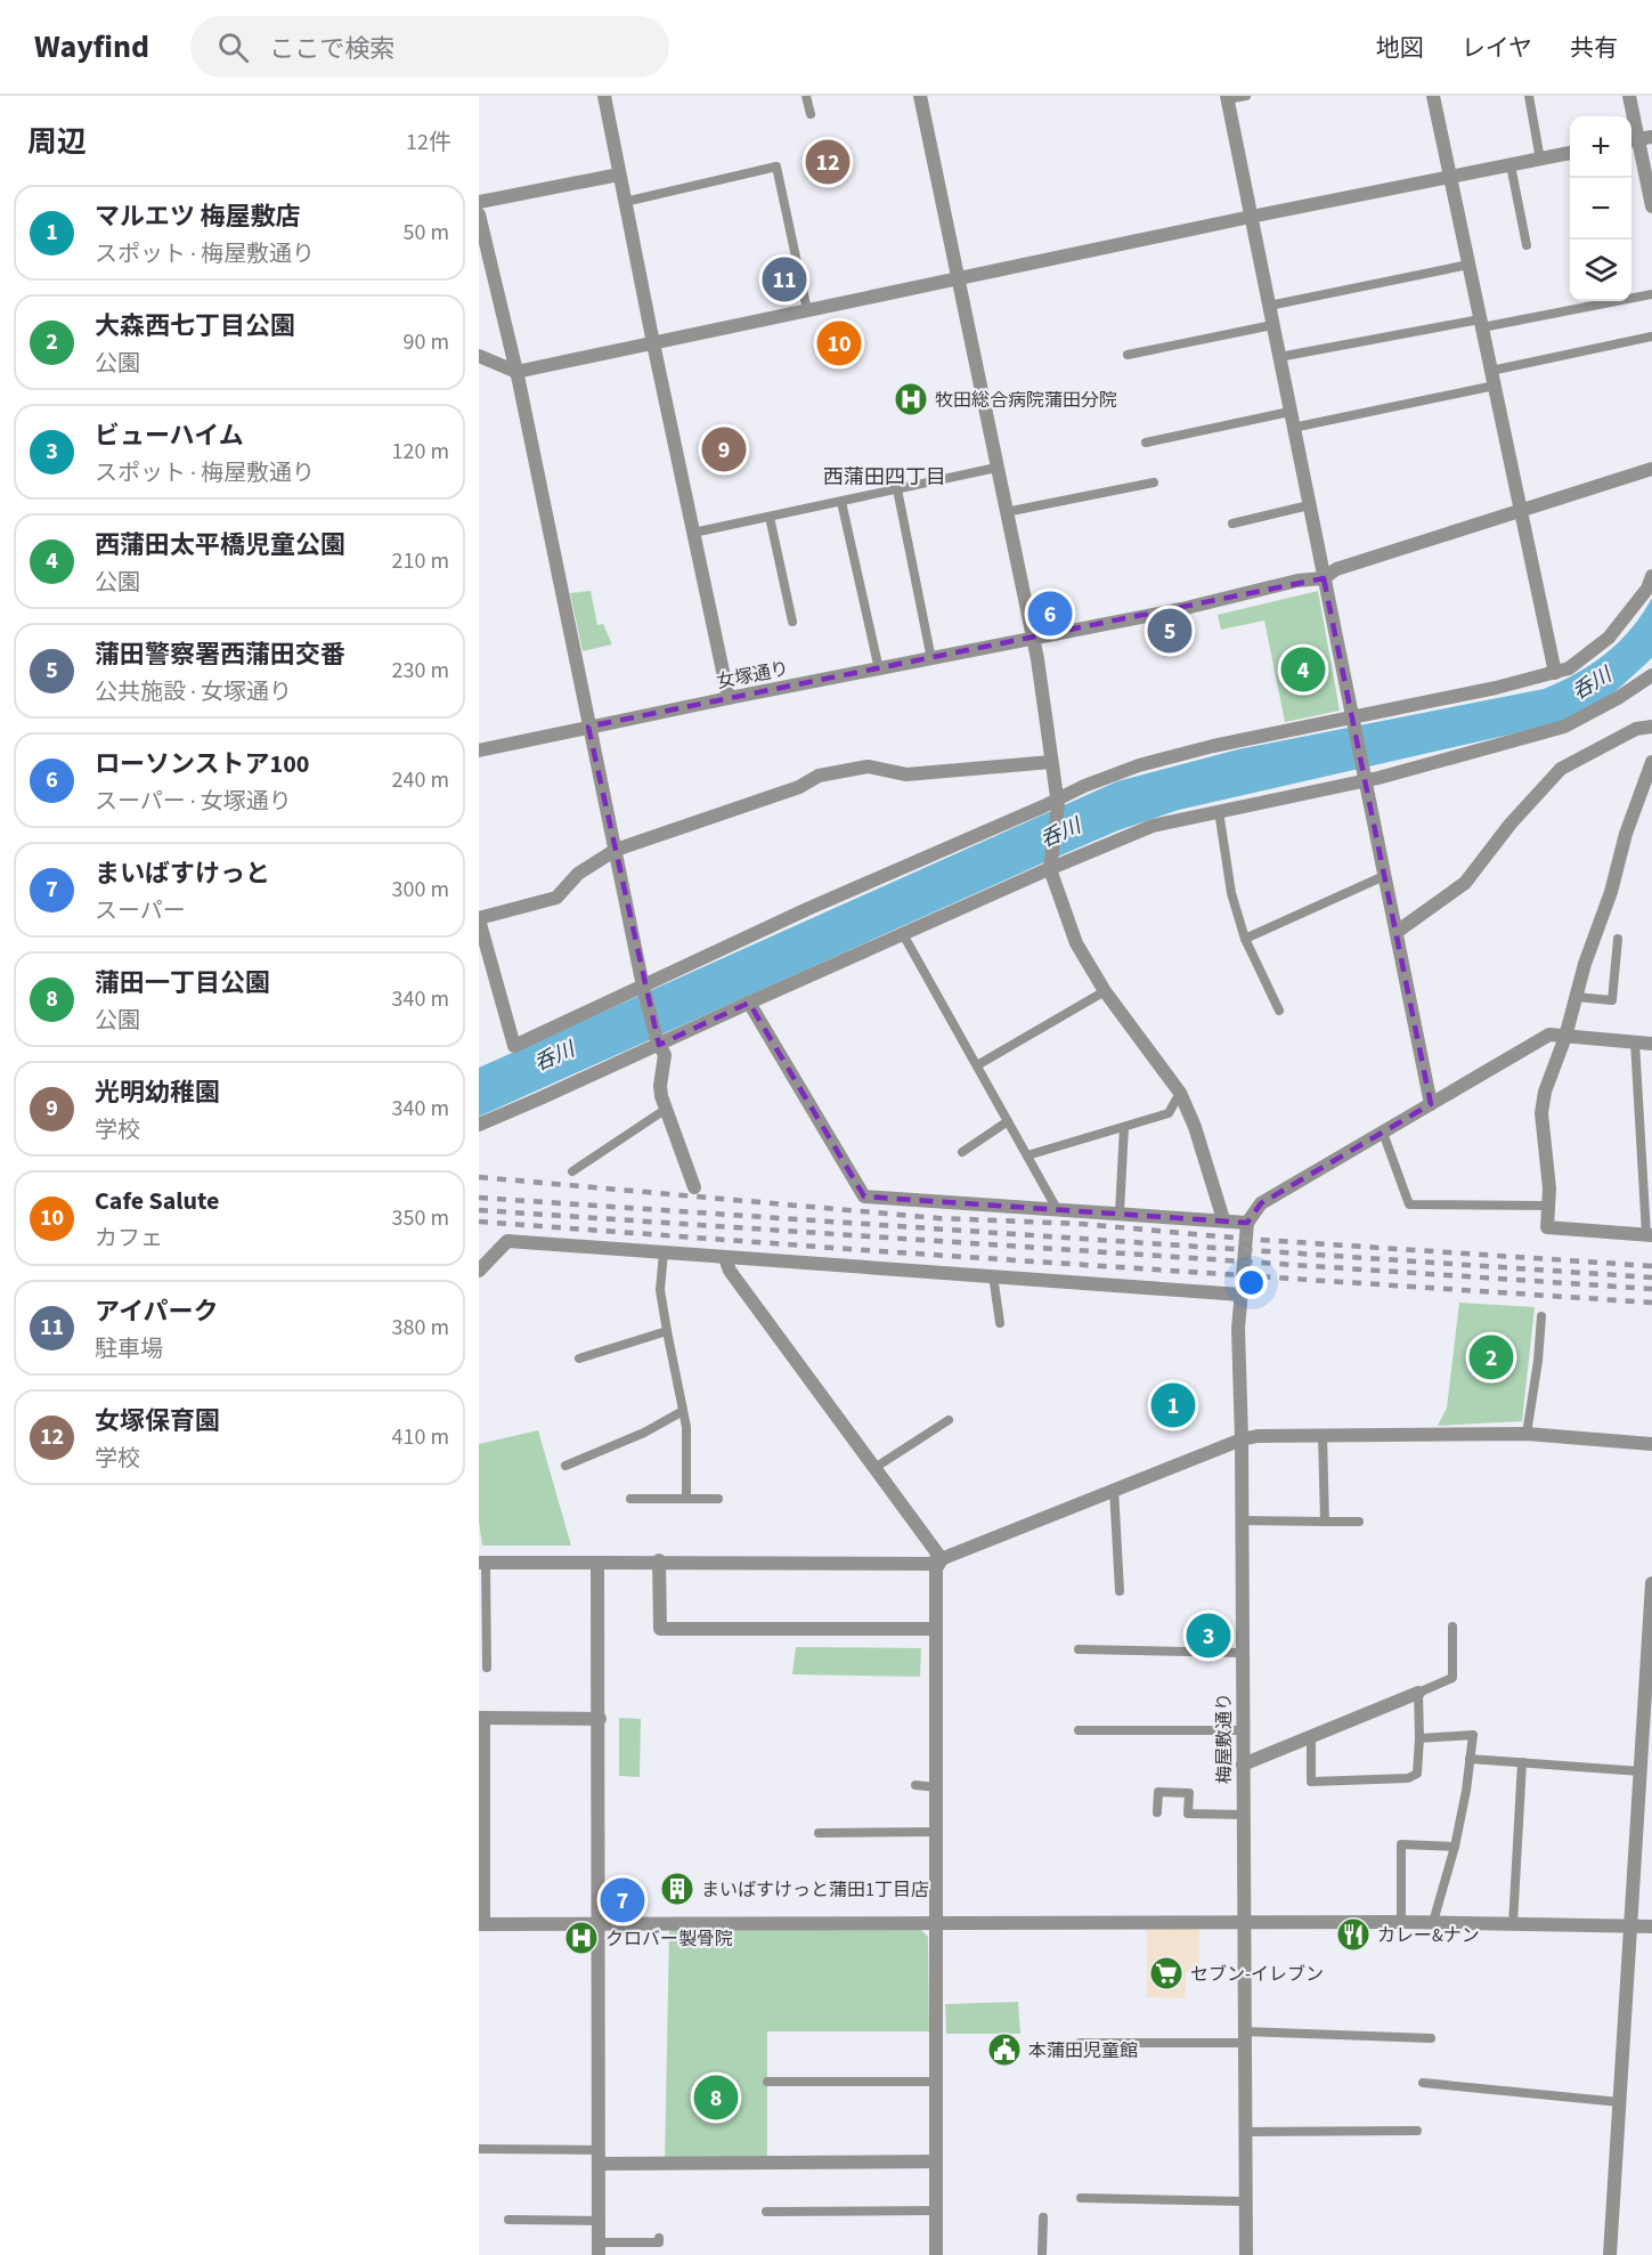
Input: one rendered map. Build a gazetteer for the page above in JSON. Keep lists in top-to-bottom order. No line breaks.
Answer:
{"streets":{"street":["女塚通り","梅屋敷通り"]},"districts":["西蒲田四丁目"],"water":["呑川"],"places":{"hospital":["牧田総合病院蒲田分院","クロバー製骨院"],"building":["まいばすけっと蒲田1丁目店"],"restaurant":["カレー&ナン"],"supermarket":["セブン-イレブン"],"public building":["本蒲田児童館"]},"page":{"header":"Wayfind","search":"ここで検索","nav":["地図","レイヤ","共有"],"heading":["周辺","12件"],"map_buttons":["+","−"],"pins":["12","11","10","9","6","5","4","2","1","3","7","8"],"list":[{"mark":"1","name":"マルエツ 梅屋敷店","note":"スポット · 梅屋敷通り","value":"50 m"},{"mark":"2","name":"大森西七丁目公園","note":"公園","value":"90 m"},{"mark":"3","name":"ビューハイム","note":"スポット · 梅屋敷通り","value":"120 m"},{"mark":"4","name":"西蒲田太平橋児童公園","note":"公園","value":"210 m"},{"mark":"5","name":"蒲田警察署西蒲田交番","note":"公共施設 · 女塚通り","value":"230 m"},{"mark":"6","name":"ローソンストア100","note":"スーパー · 女塚通り","value":"240 m"},{"mark":"7","name":"まいばすけっと","note":"スーパー","value":"300 m"},{"mark":"8","name":"蒲田一丁目公園","note":"公園","value":"340 m"},{"mark":"9","name":"光明幼稚園","note":"学校","value":"340 m"},{"mark":"10","name":"Cafe Salute","note":"カフェ","value":"350 m"},{"mark":"11","name":"アイパーク","note":"駐車場","value":"380 m"},{"mark":"12","name":"女塚保育園","note":"学校","value":"410 m"}]}}
